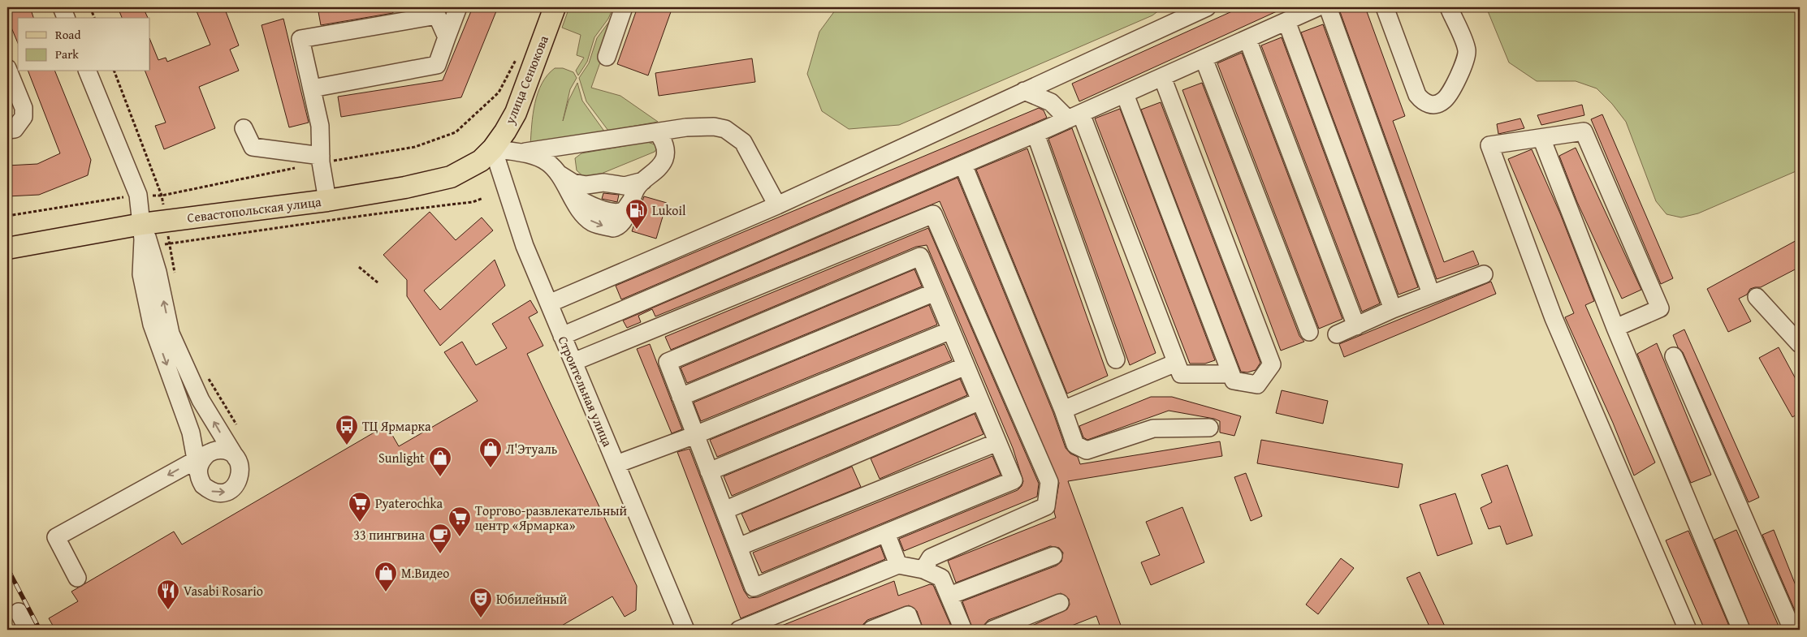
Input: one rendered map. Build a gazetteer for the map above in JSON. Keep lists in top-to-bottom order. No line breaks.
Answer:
{"streets":{"main road":["улица Сенюкова","Севастопольская улица"],"street":["Строительная улица"]},"crossings":[["улица Сенюкова","Севастопольская улица"],["улица Сенюкова","Строительная улица"],["Севастопольская улица","Строительная улица"]],"places":{"fuel station":["Lukoil"],"bus stop":["ТЦ Ярмарка"],"shop":["Л'Этуаль","Sunlight","М.Видео"],"supermarket":["Pyaterochka","Торгово-развлекательный центр «Ярмарка»"],"cafe":["33 пингвина"],"restaurant":["Vasabi Rosario"],"theatre":["Юбилейный"]},"legend":["Road","Park"]}
